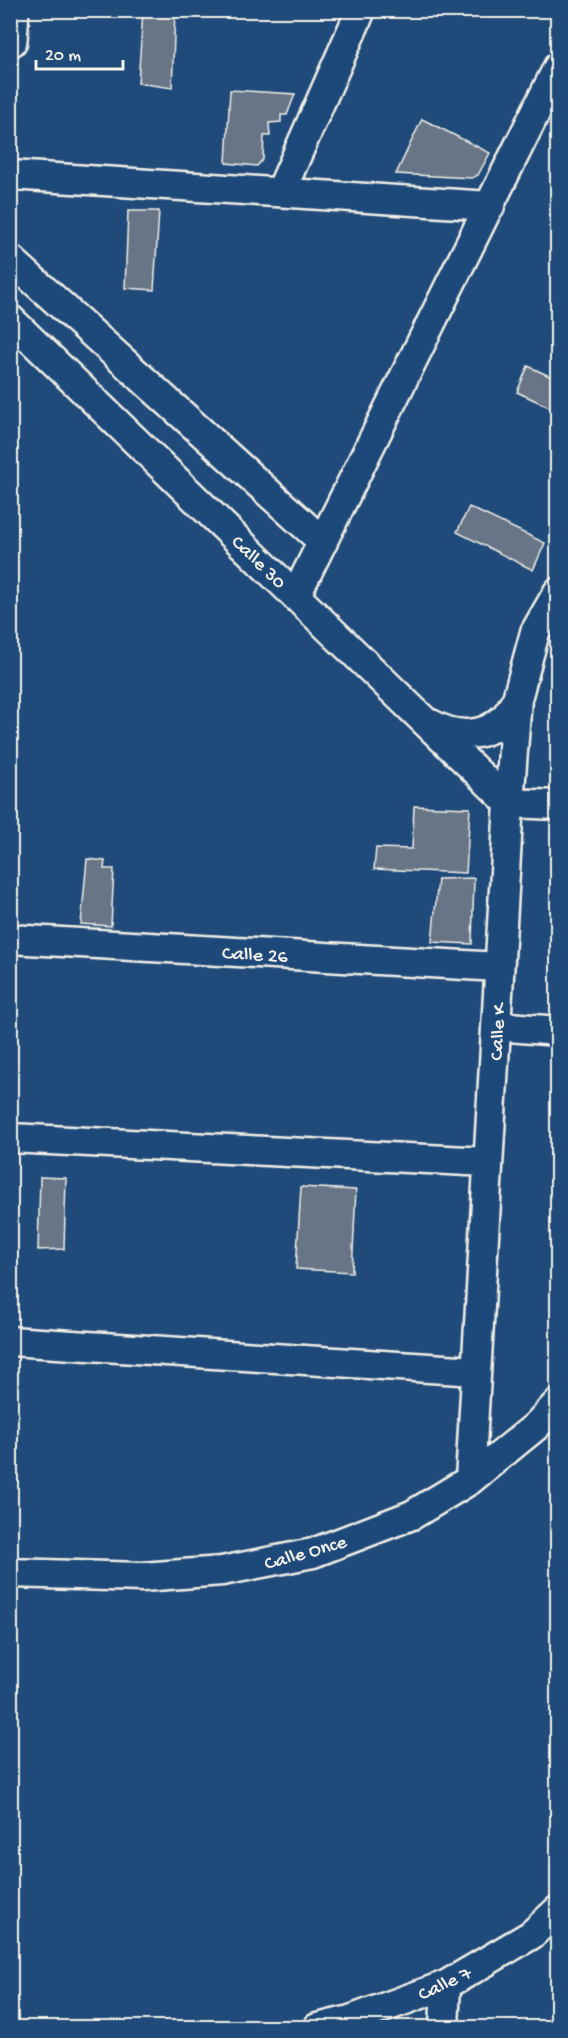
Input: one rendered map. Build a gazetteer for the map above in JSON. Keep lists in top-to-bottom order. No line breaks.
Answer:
{"streets":{"street":["Calle 30","Calle 26","Calle K","Calle Once","Calle 7"]},"crossings":[["Calle 30","Calle K"],["Calle 26","Calle K"],["Calle K","Calle Once"]],"scale_bar":"20 m"}
